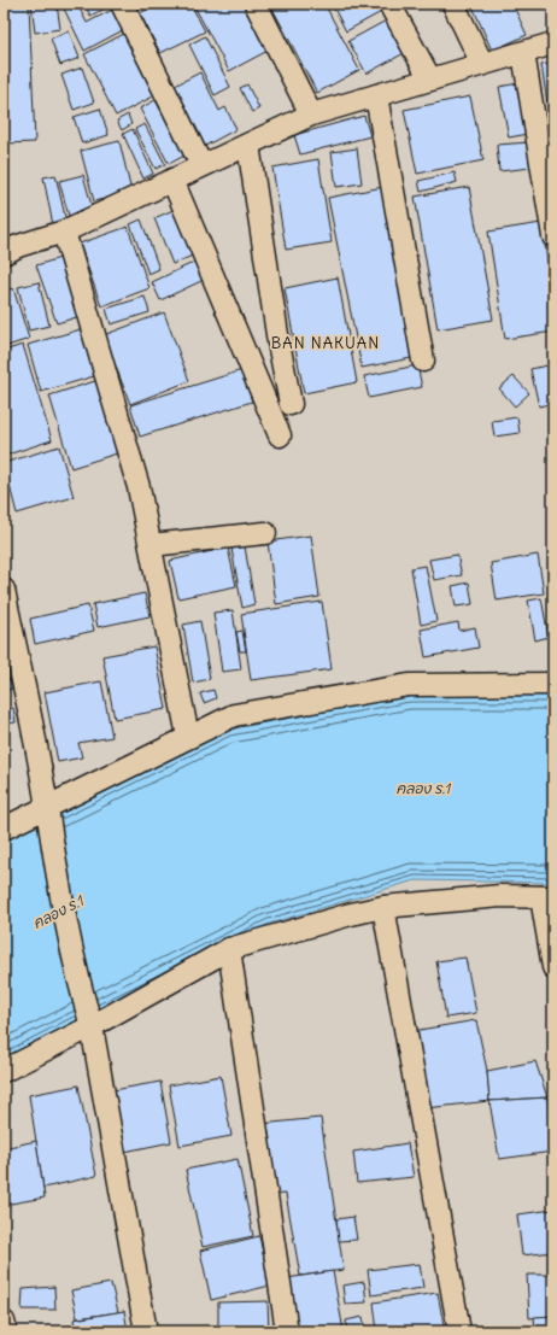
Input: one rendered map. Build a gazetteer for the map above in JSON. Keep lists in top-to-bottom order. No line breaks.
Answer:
{"districts":["BAN NAKUAN"],"water":["คลอง ร.1"]}
